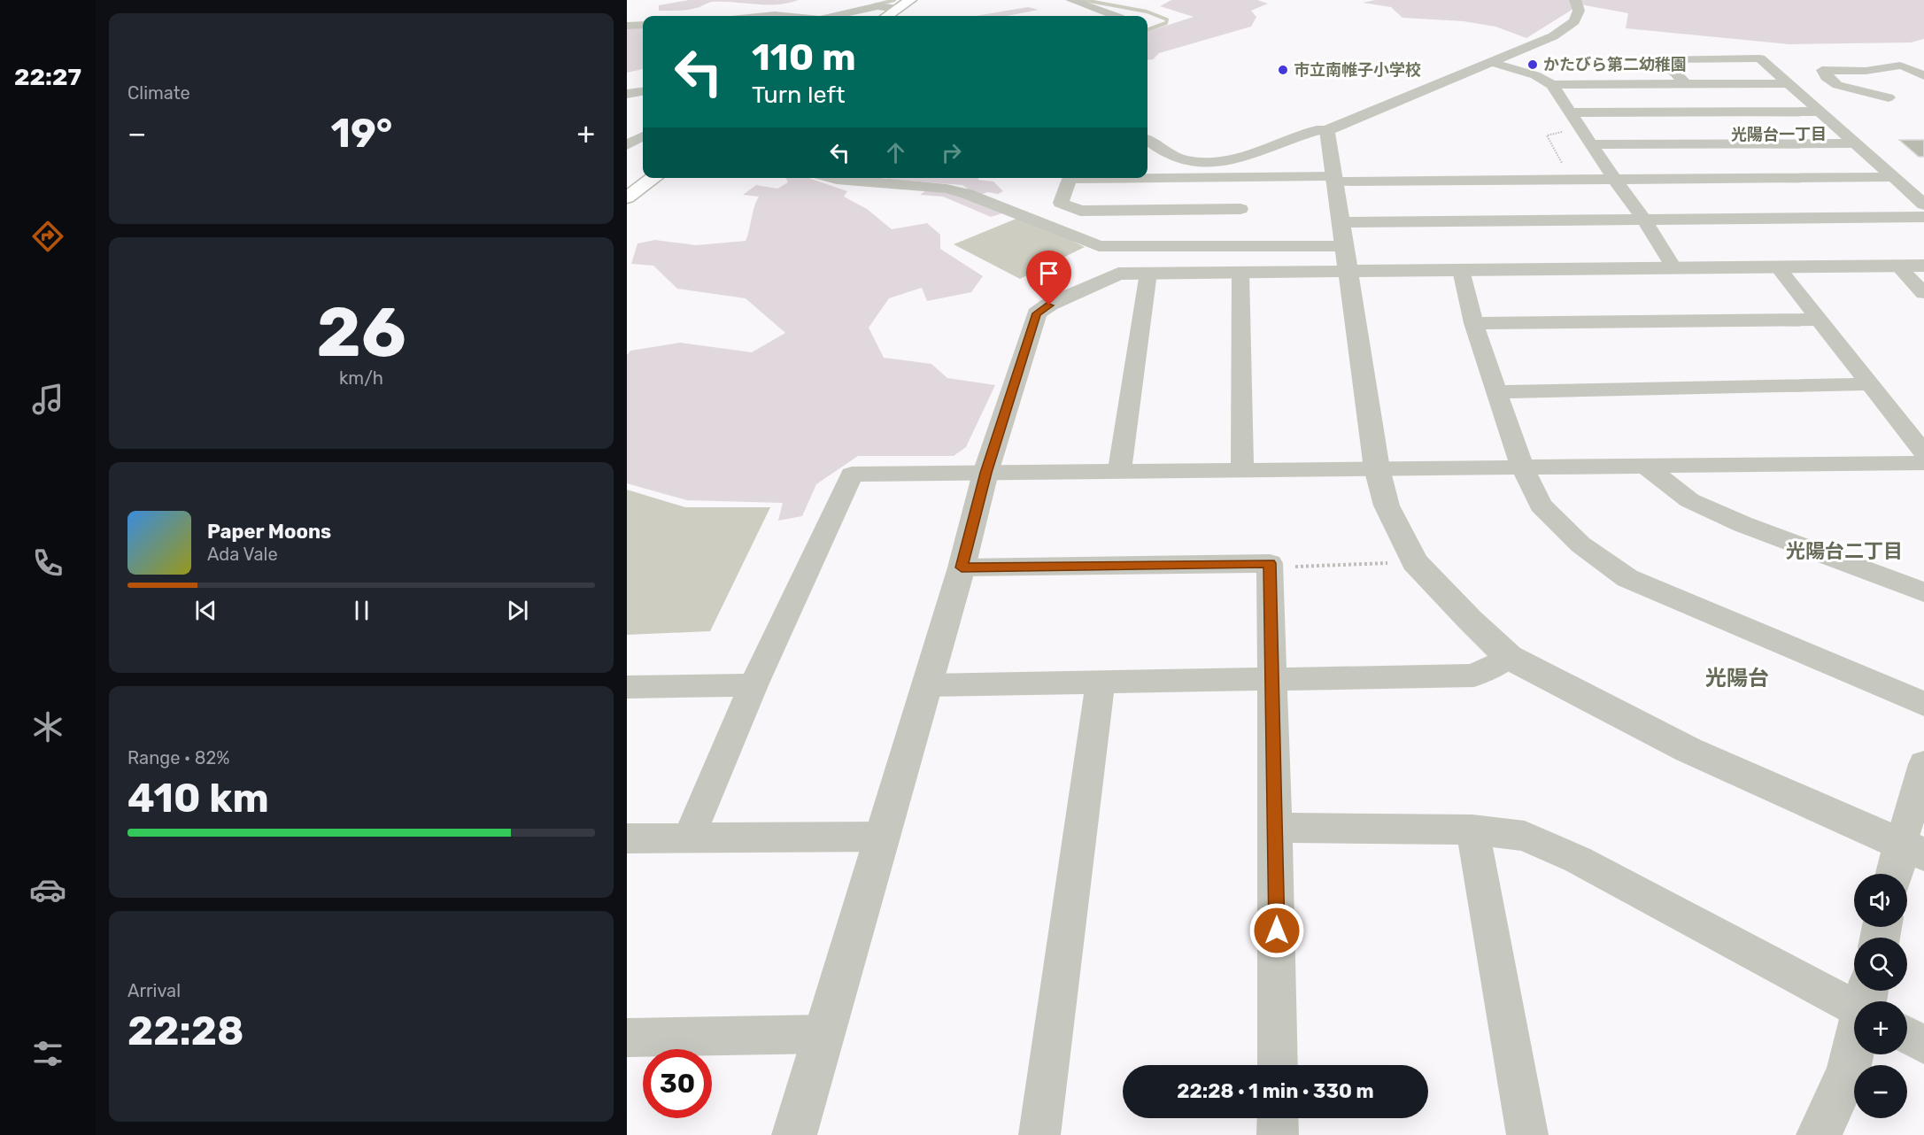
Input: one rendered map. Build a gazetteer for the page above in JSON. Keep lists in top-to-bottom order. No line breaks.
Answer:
{"districts":["光陽台一丁目","光陽台二丁目","光陽台"],"places":["かたびら第二幼稚園","市立南帷子小学校"],"page":{"tabs":"22:27","tile":["Climate",["26","km/h"],["Range · 82%","410 km"],["Arrival","22:28"]],"turn":["110 m","Turn left"],"heat":["−","19°","+"],"song":["Paper Moons","Ada Vale"],"map_buttons":["+","−"],"limit":"30","trip":"22:28 · 1 min · 330 m"}}
